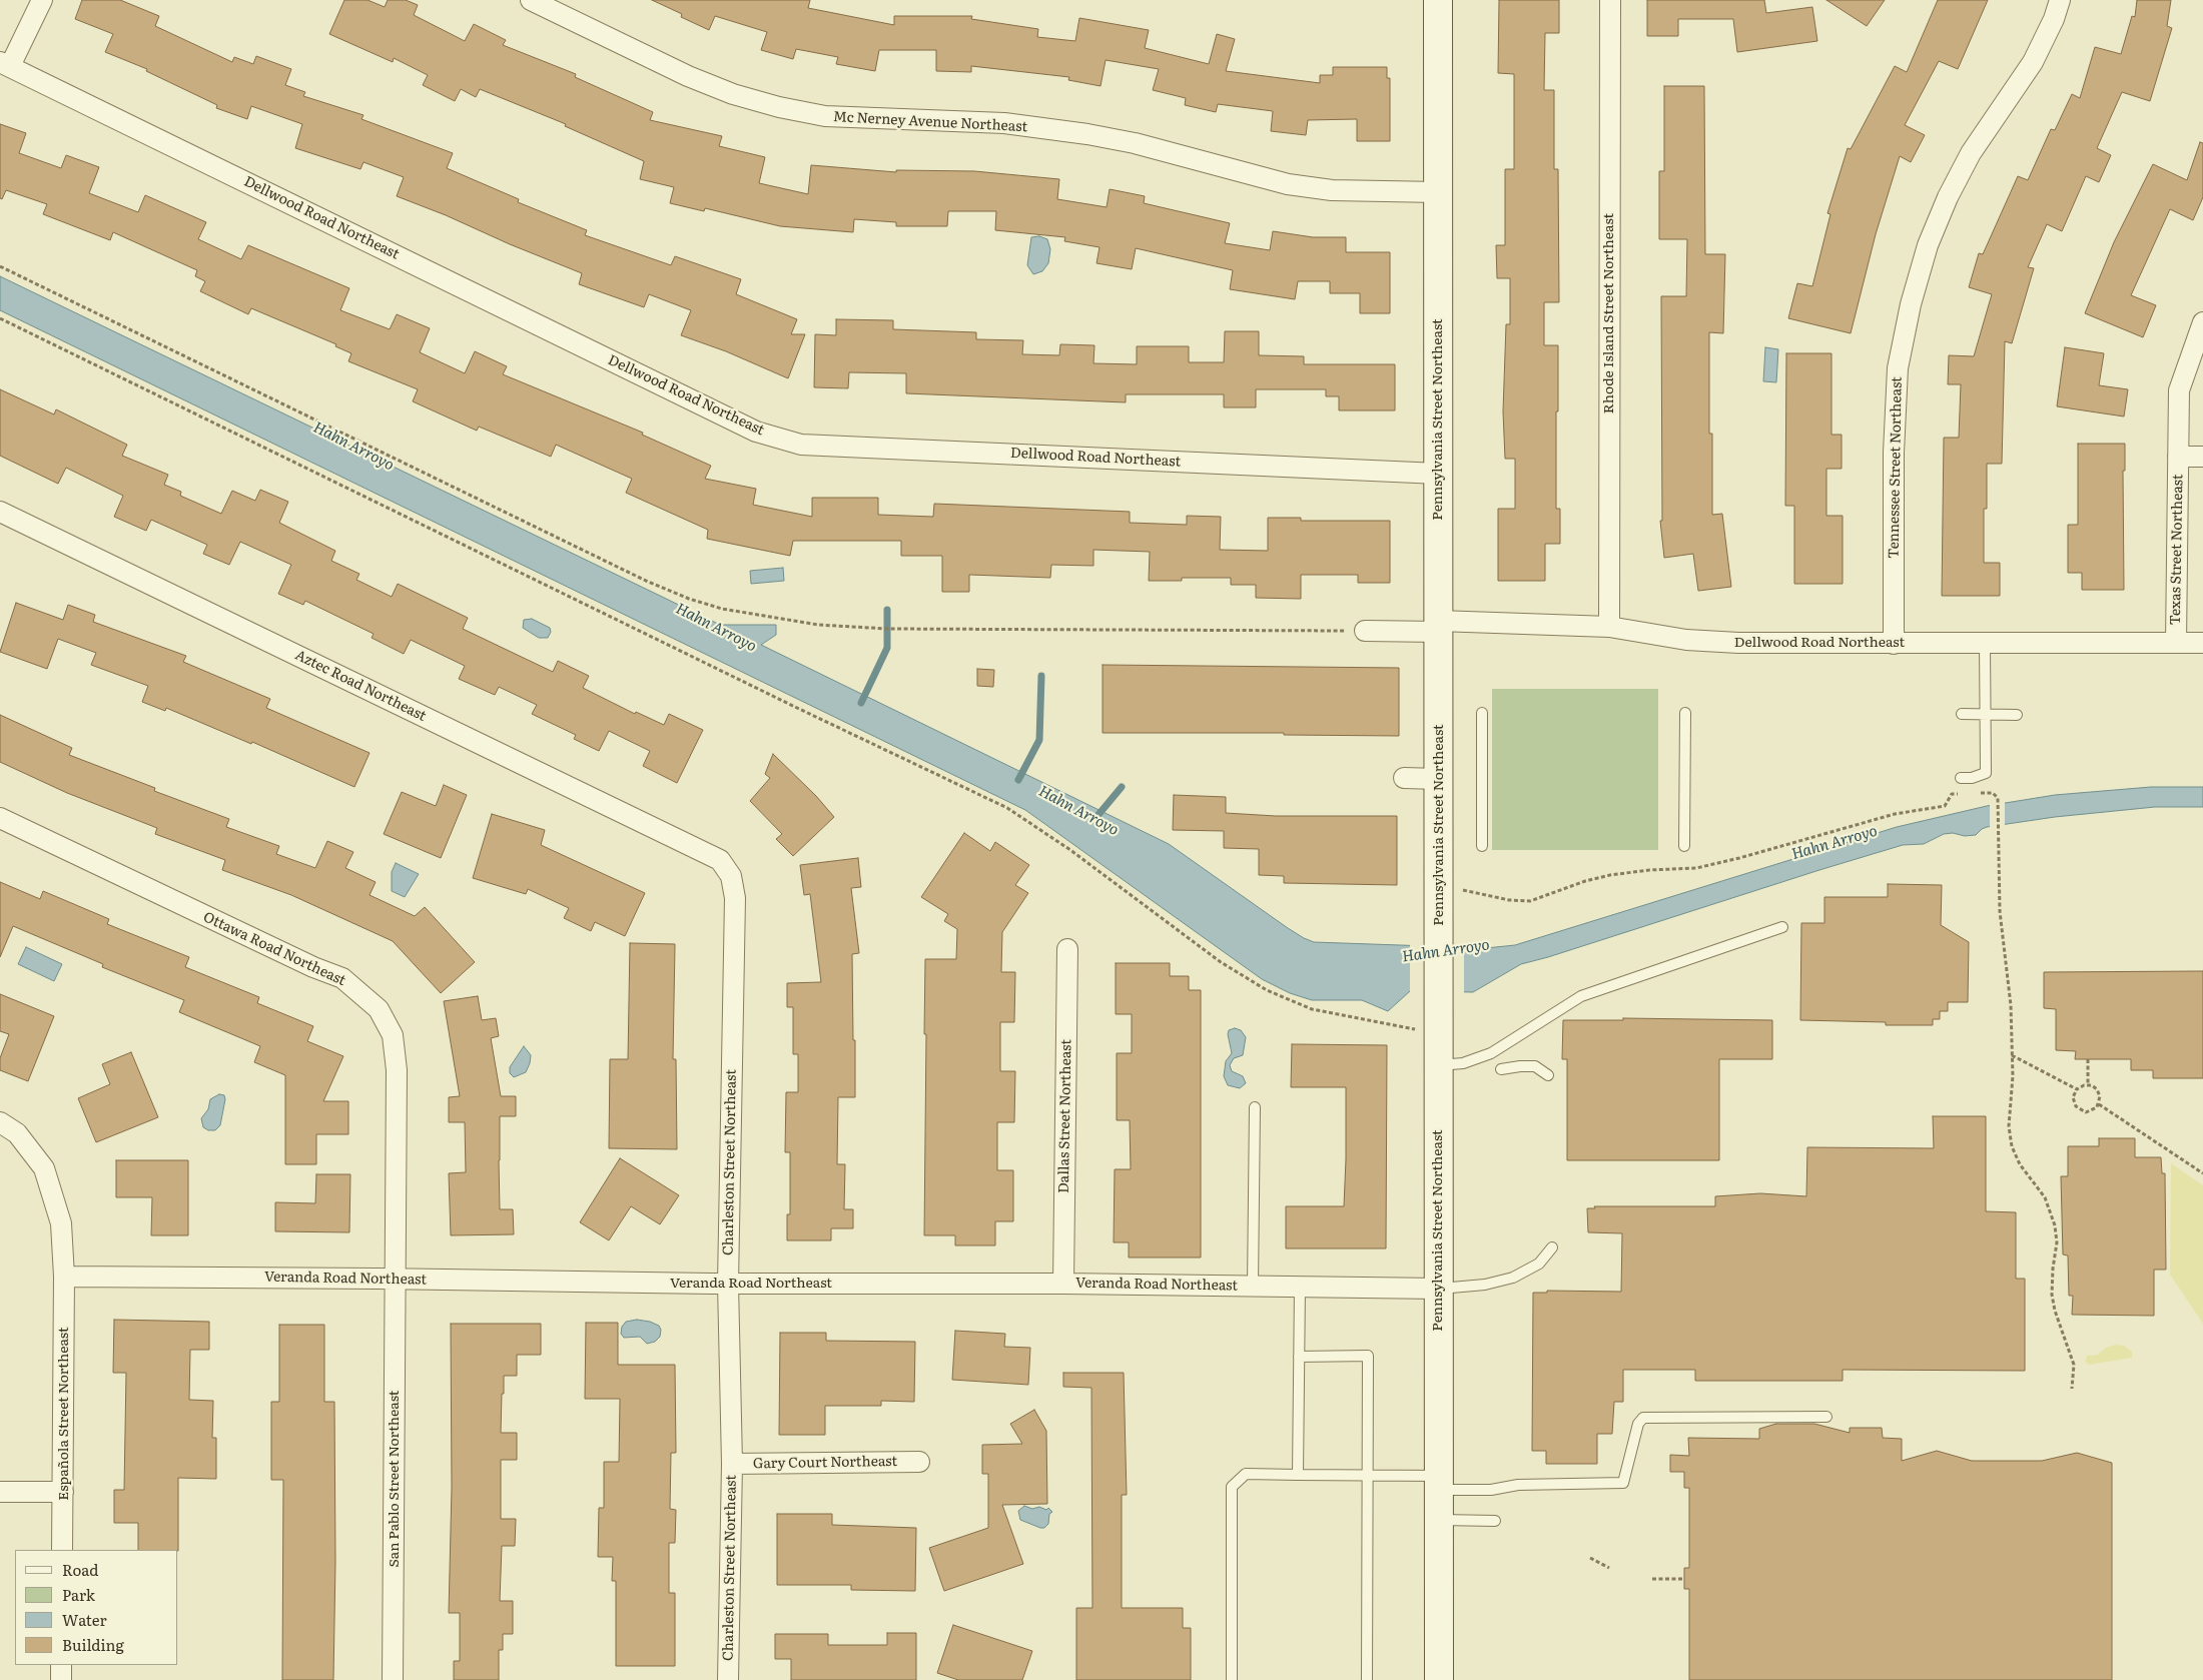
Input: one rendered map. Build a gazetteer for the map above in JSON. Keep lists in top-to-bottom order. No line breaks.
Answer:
{"streets":{"street":["Mc Nerney Avenue Northeast","Dellwood Road Northeast","Rhode Island Street Northeast","Pennsylvania Street Northeast","Tennessee Street Northeast","Texas Street Northeast","Aztec Road Northeast","Ottawa Road Northeast","Dallas Street Northeast","Charleston Street Northeast","Veranda Road Northeast","Española Street Northeast","Gary Court Northeast","San Pablo Street Northeast"]},"crossings":[["Mc Nerney Avenue Northeast","Pennsylvania Street Northeast"],["Dellwood Road Northeast","Rhode Island Street Northeast"],["Dellwood Road Northeast","Pennsylvania Street Northeast"],["Dellwood Road Northeast","Tennessee Street Northeast"],["Dellwood Road Northeast","Texas Street Northeast"],["Pennsylvania Street Northeast","Veranda Road Northeast"],["Aztec Road Northeast","Charleston Street Northeast"],["Ottawa Road Northeast","Veranda Road Northeast"],["Ottawa Road Northeast","San Pablo Street Northeast"],["Dallas Street Northeast","Veranda Road Northeast"],["Charleston Street Northeast","Veranda Road Northeast"],["Charleston Street Northeast","Gary Court Northeast"],["Veranda Road Northeast","Española Street Northeast"],["Veranda Road Northeast","San Pablo Street Northeast"]],"water":["Hahn Arroyo"],"legend":["Road","Park","Water","Building"]}
